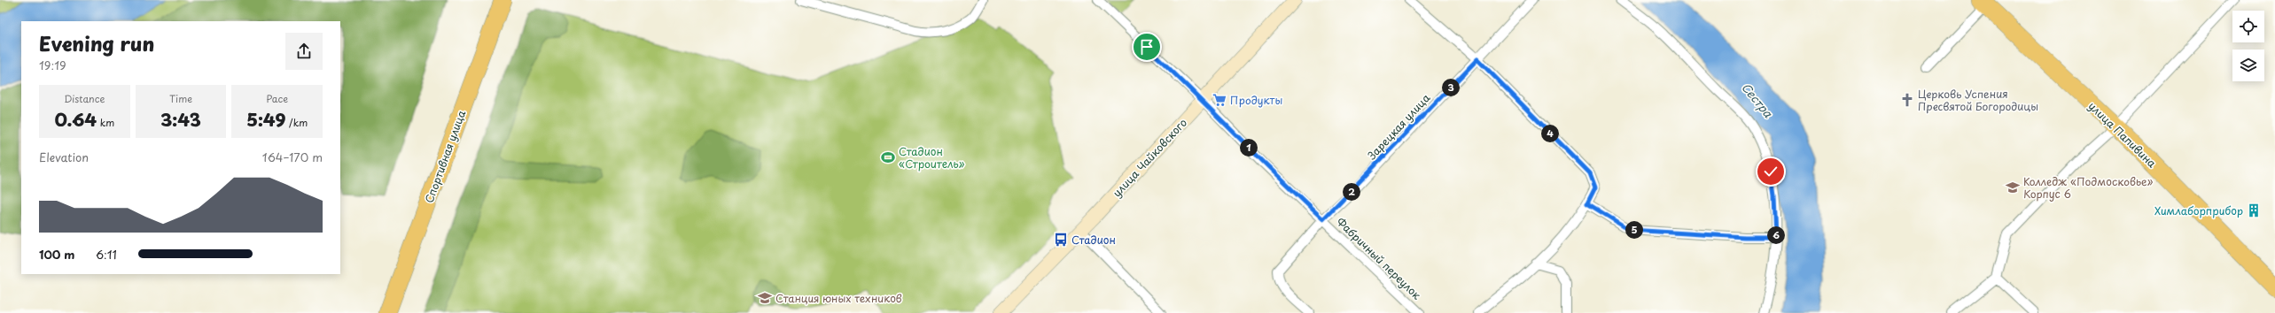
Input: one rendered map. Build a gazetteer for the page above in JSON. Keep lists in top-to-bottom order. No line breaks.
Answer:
{"streets":{"highway":["улица Папивина","Спортивная улица"],"street":["Зарецкая улица","улица Чайковского","Фабричный переулок"]},"crossings":[["Зарецкая улица","Фабричный переулок"],["улица Чайковского","Фабричный переулок"]],"water":["Сестра"],"places":{"supermarket":["Продукты"],"church":["Церковь Успения Пресвятой Богородицы"],"sports":["Стадион «Строитель»"],"school or university":["Колледж «Подмосковье» Корпус 6","Станция юных техников"],"building":["Химлаборприбор"],"bus stop":["Стадион"]},"page":{"heading":["Evening run","19:19"],"pins":["3","4","1","2","5","6"],"stats":[["Distance","0.64 km"],["Time","3:43"],["Pace","5:49 /km"]],"chart":["Elevation","164–170 m"],"list":[{"name":"100 m","note":"6:11"}]}}
